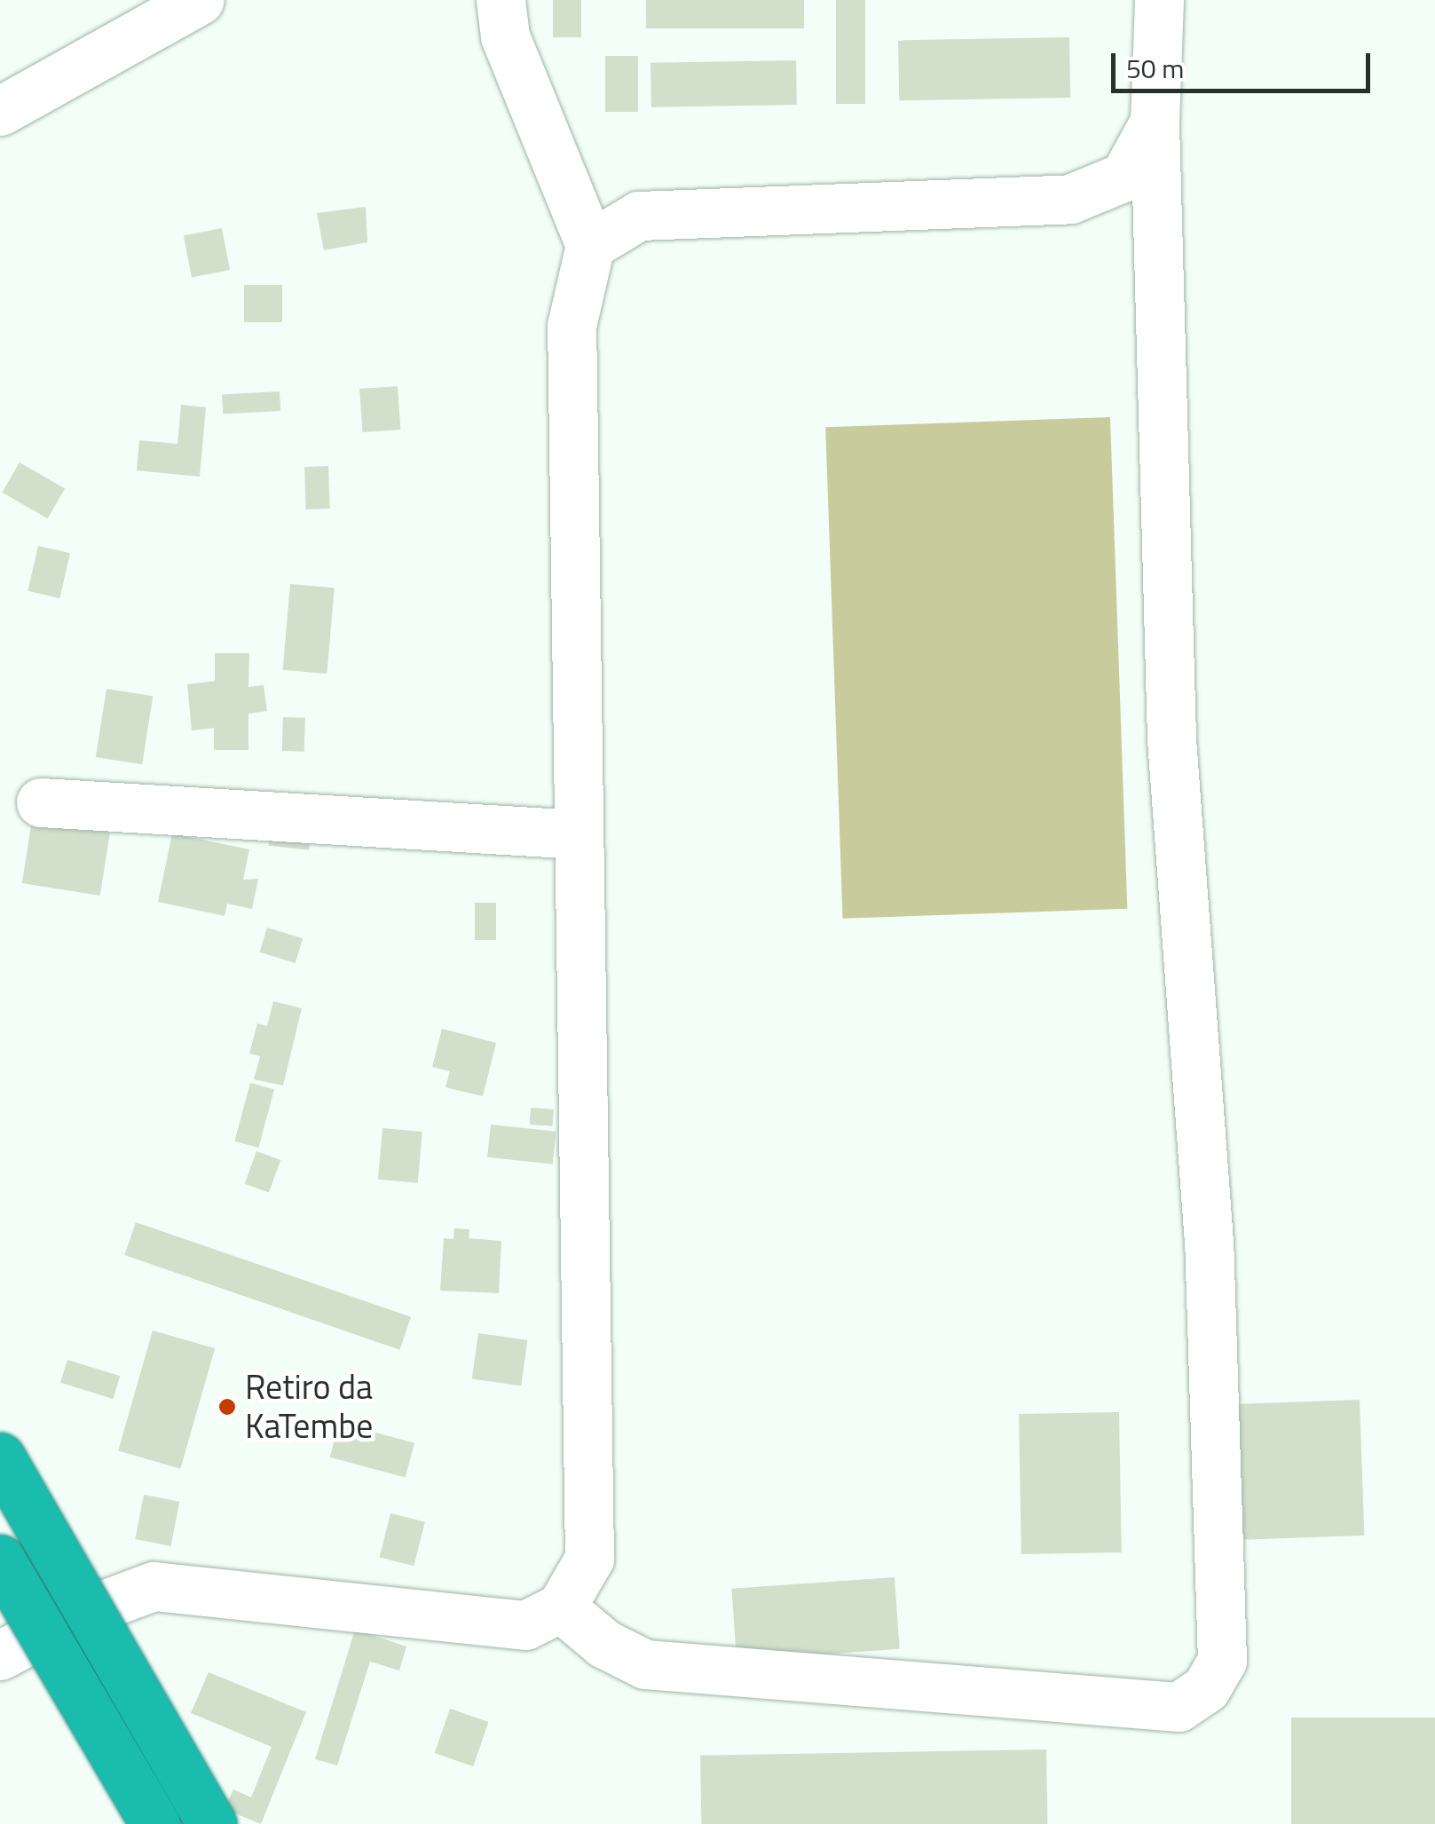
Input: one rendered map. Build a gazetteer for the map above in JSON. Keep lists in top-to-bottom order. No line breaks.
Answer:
{"places":["Retiro da KaTembe"],"scale_bar":"50 m"}
